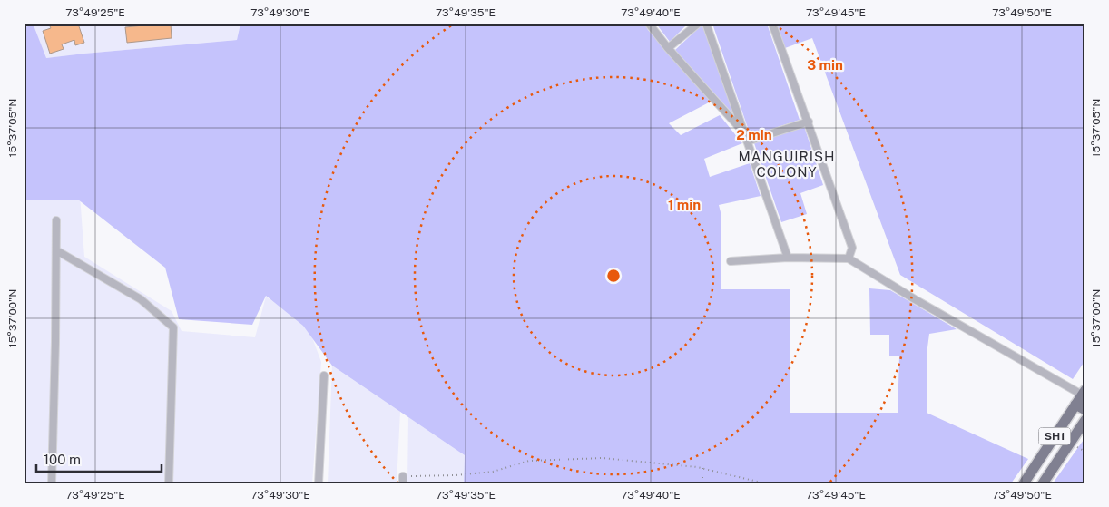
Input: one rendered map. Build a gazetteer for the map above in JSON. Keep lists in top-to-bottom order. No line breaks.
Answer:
{"streets":{"main road":["SH1"]},"districts":["MANGUIRISH COLONY"],"scale_bar":"100 m","coordinates":["73°49'25\"E","73°49'30\"E","73°49'35\"E","73°49'40\"E","73°49'45\"E","73°49'50\"E","15°37'05\"N","15°37'00\"N"],"rings":["3 min","2 min","1 min"]}
